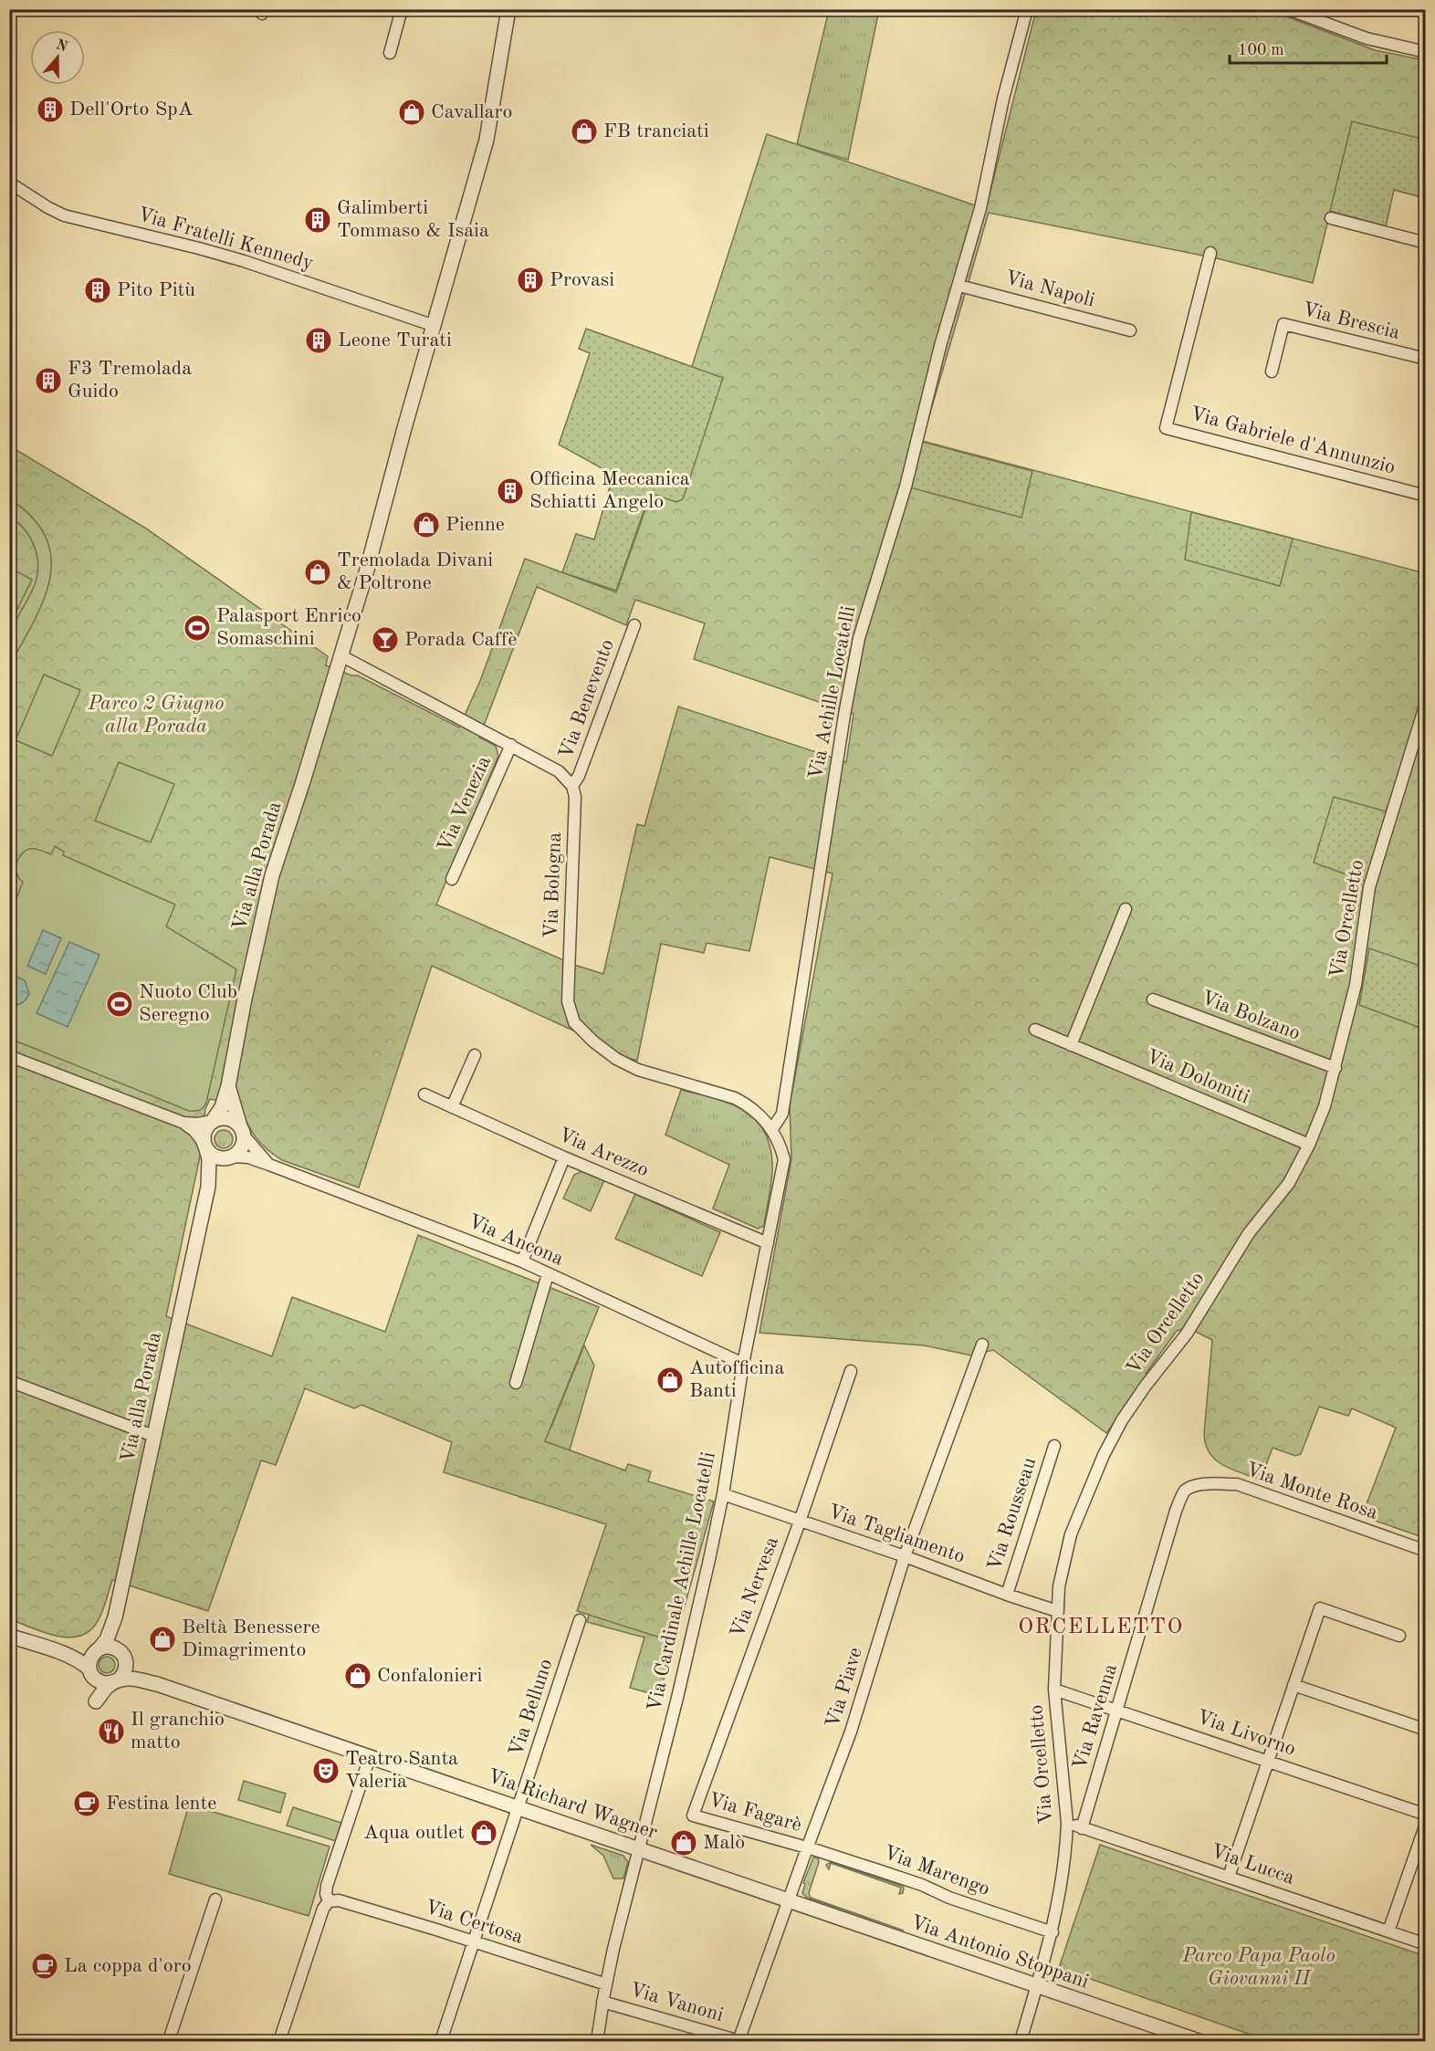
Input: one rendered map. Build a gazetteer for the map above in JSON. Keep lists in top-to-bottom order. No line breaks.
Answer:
{"streets":{"street":["Via Fratelli Kennedy","Via Napoli","Via Brescia","Via Gabriele d'Annunzio","Via Achille Locatelli","Via Benevento","Via Venezia","Via alla Porada","Via Bologna","Via Orcelletto","Via Bolzano","Via Dolomiti","Via Arezzo","Via Ancona","Via Monte Rosa","Via Rousseau","Via Tagliamento","Via Cardinale Achille Locatelli","Via Nervesa","Via Piave","Via Belluno","Via Ravenna","Via Livorno","Via Richard Wagner","Via Fagarè","Via Lucca","Via Marengo","Via Certosa","Via Antonio Stoppani","Via Vanoni"]},"crossings":[["Via Fratelli Kennedy","Via alla Porada"],["Via Napoli","Via Achille Locatelli"],["Via Achille Locatelli","Via Bologna"],["Via Achille Locatelli","Via Cardinale Achille Locatelli"],["Via Benevento","Via Bologna"],["Via alla Porada","Via Ancona"],["Via alla Porada","Via Richard Wagner"],["Via Bologna","Via Cardinale Achille Locatelli"],["Via Orcelletto","Via Bolzano"],["Via Orcelletto","Via Dolomiti"],["Via Orcelletto","Via Tagliamento"],["Via Orcelletto","Via Livorno"],["Via Orcelletto","Via Lucca"],["Via Orcelletto","Via Marengo"],["Via Orcelletto","Via Antonio Stoppani"],["Via Arezzo","Via Cardinale Achille Locatelli"],["Via Ancona","Via Cardinale Achille Locatelli"],["Via Monte Rosa","Via Ravenna"],["Via Rousseau","Via Tagliamento"],["Via Tagliamento","Via Cardinale Achille Locatelli"],["Via Tagliamento","Via Nervesa"],["Via Tagliamento","Via Piave"],["Via Cardinale Achille Locatelli","Via Richard Wagner"],["Via Cardinale Achille Locatelli","Via Certosa"],["Via Cardinale Achille Locatelli","Via Vanoni"],["Via Nervesa","Via Fagarè"],["Via Piave","Via Richard Wagner"],["Via Piave","Via Fagarè"],["Via Piave","Via Marengo"],["Via Piave","Via Antonio Stoppani"],["Via Piave","Via Vanoni"],["Via Belluno","Via Richard Wagner"],["Via Belluno","Via Certosa"],["Via Ravenna","Via Livorno"],["Via Ravenna","Via Lucca"],["Via Richard Wagner","Via Antonio Stoppani"],["Via Fagarè","Via Marengo"]],"districts":["ORCELLETTO"],"parks":["Parco 2 Giugno alla Porada","Parco Papa Paolo Giovanni II"],"places":{"building":["Dell'Orto SpA","Galimberti Tommaso & Isaia","Provasi","Pito Pitù","Leone Turati","F3 Tremolada Guido","Officina Meccanica Schiatti Angelo"],"shop":["Cavallaro","FB tranciati","Pienne","Tremolada Divani & Poltrone","Autofficina Banti","Beltà Benessere Dimagrimento","Confalonieri","Aqua outlet","Malò"],"sports":["Palasport Enrico Somaschini","Nuoto Club Seregno"],"bar":["Porada Caffè"],"restaurant":["Il granchio matto"],"theatre":["Teatro Santa Valeria"],"cafe":["Festina lente","La coppa d'oro"]},"scale_bar":"100 m","north":"top"}
